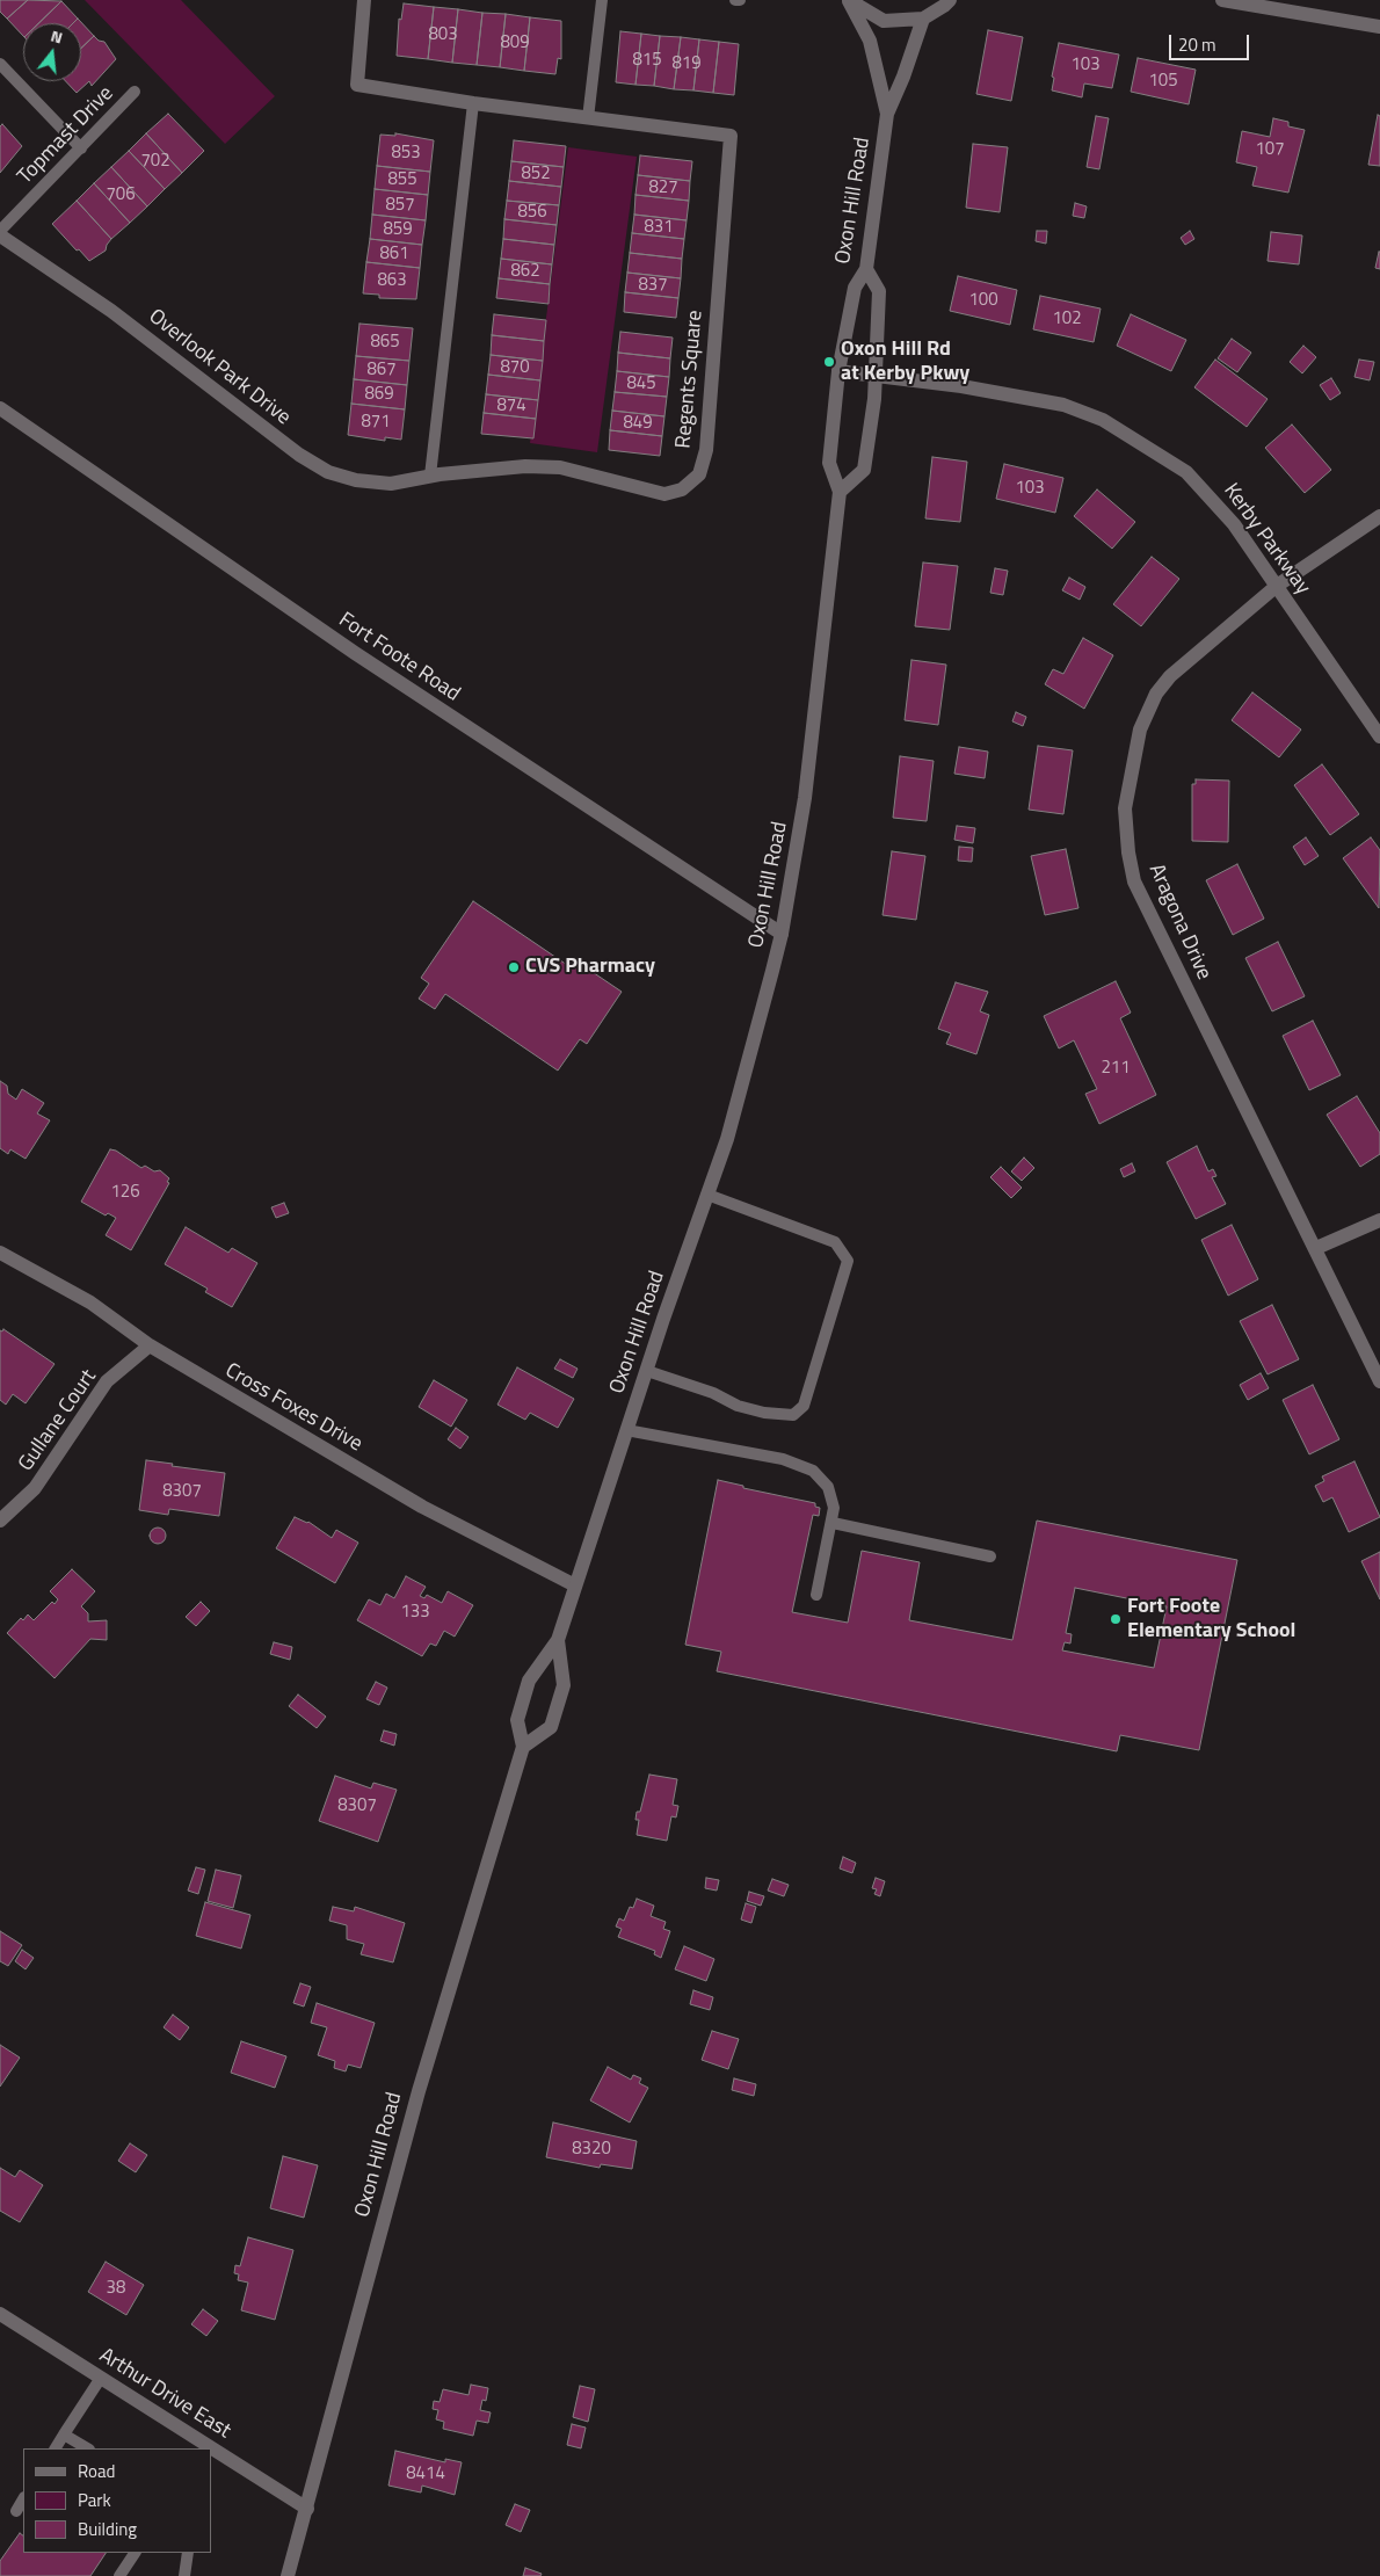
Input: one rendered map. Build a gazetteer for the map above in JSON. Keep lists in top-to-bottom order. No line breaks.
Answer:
{"streets":{"street":["Oxon Hill Road","Overlook Park Drive","Regents Square","Kerby Parkway","Fort Foote Road","Aragona Drive","Cross Foxes Drive","Gullane Court","Arthur Drive East"],"lane":["Topmast Drive"]},"crossings":[["Oxon Hill Road","Kerby Parkway"],["Oxon Hill Road","Fort Foote Road"],["Oxon Hill Road","Cross Foxes Drive"],["Oxon Hill Road","Arthur Drive East"],["Overlook Park Drive","Regents Square"],["Kerby Parkway","Aragona Drive"],["Cross Foxes Drive","Gullane Court"]],"places":["Oxon Hill Rd at Kerby Pkwy","CVS Pharmacy","Fort Foote Elementary School"],"house_numbers":["803","809","815","819","103","105","107","853","702","852","855","827","706","857","856","831","859","861","862","863","837","100","102","865","870","867","845","869","874","871","849","103","211","126","8307","133","8307","8320","38","8414"],"legend":["Road","Park","Building"],"scale_bar":"20 m","north":"top"}
